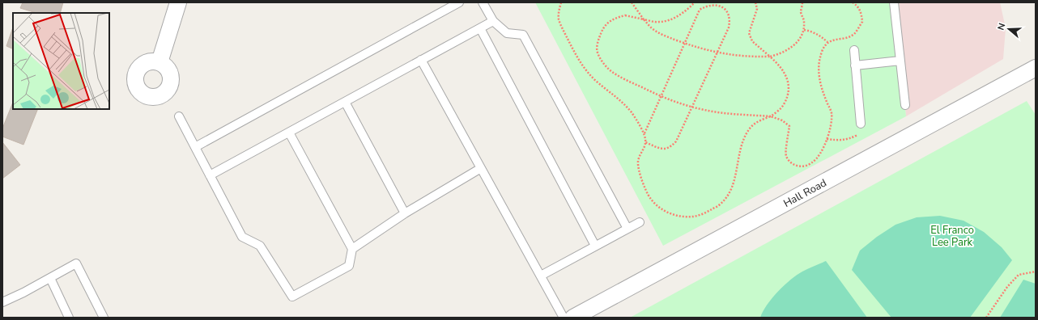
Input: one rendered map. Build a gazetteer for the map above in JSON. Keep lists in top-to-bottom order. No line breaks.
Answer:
{"streets":{"street":["Hall Road"]},"parks":["El Franco Lee Park"],"north":"left"}
